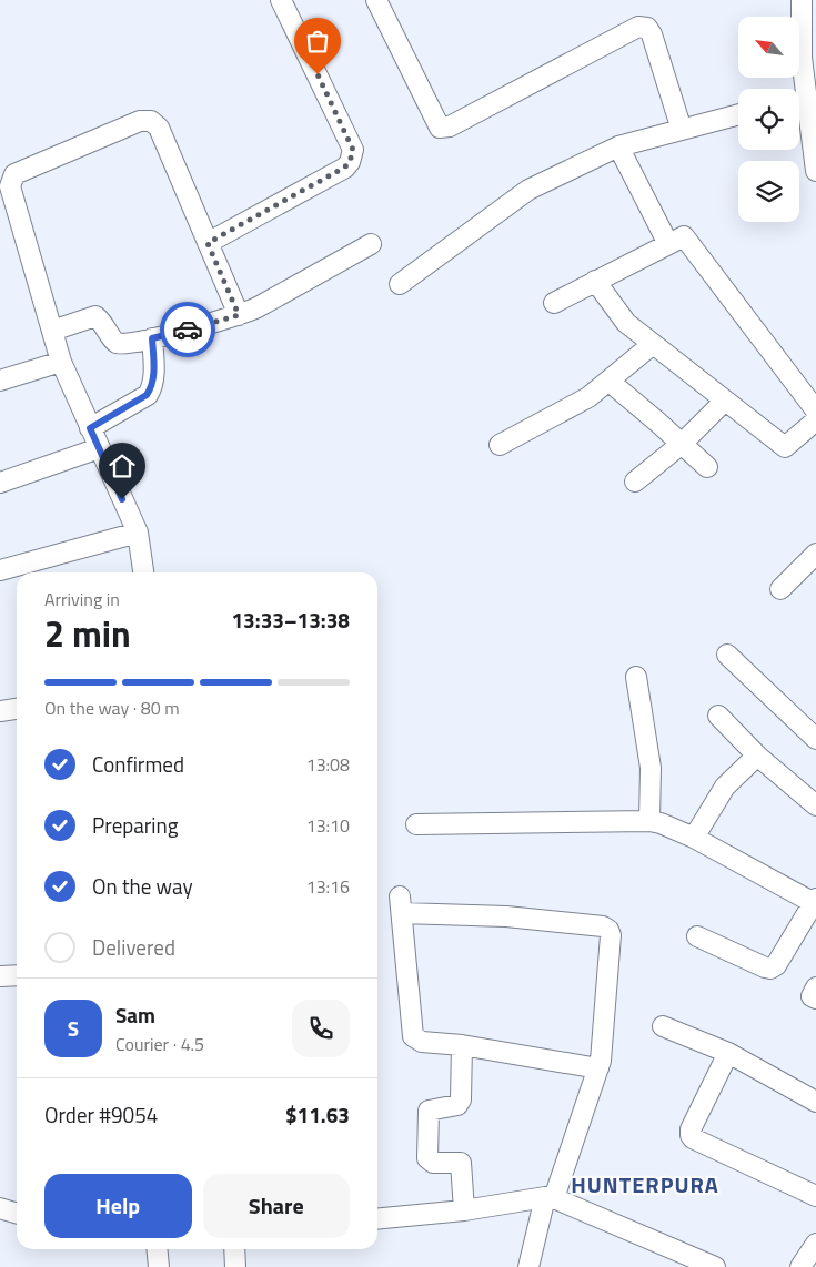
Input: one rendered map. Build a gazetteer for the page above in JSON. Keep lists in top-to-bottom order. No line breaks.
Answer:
{"districts":["HUNTERPURA"],"north":"top left","page":{"heading":["2 min","Arriving in","13:33–13:38"],"panel":["Sam","Courier · 4.5","Order #9054","$11.63"],"bar":"On the way · 80 m","list":[["Confirmed","13:08"],["Preparing","13:10"],["On the way","13:16"],"Delivered"],"round":"S","buttons":["Help","Share"]}}
